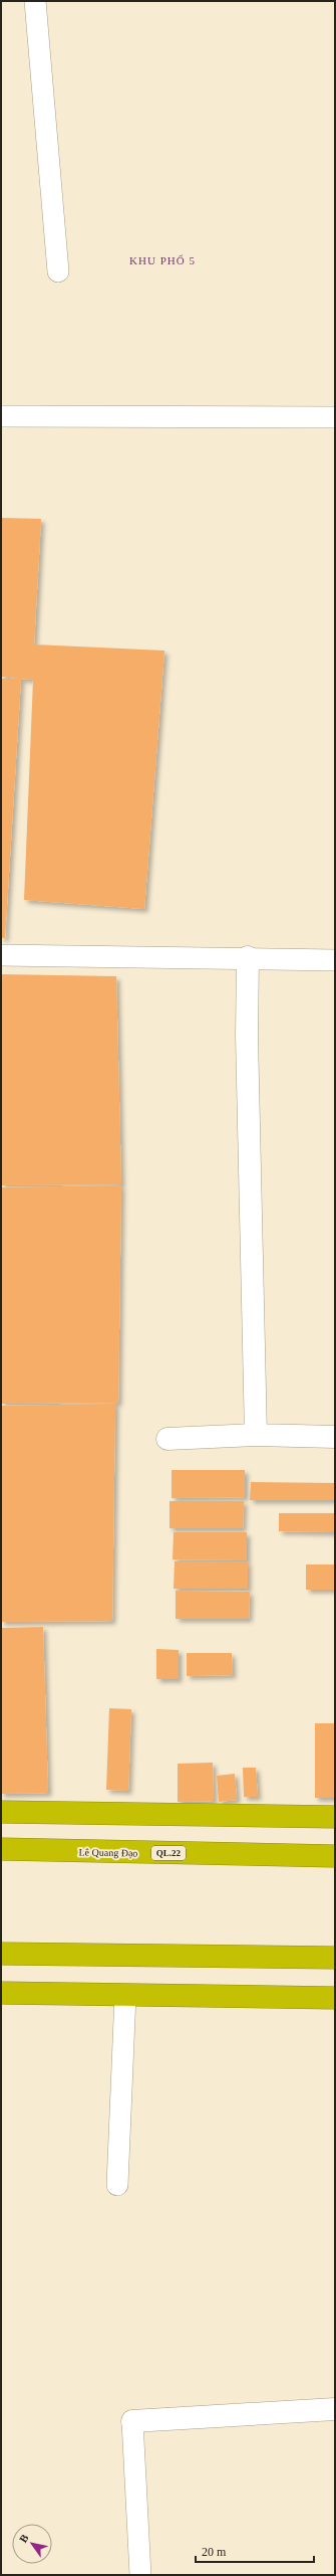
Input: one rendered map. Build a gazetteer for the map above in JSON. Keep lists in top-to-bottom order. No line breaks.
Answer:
{"streets":{"highway":["Lê Quang Đạo","QL.22"]},"districts":["KHU PHỐ 5"],"scale_bar":"20 m","north":"top left"}
